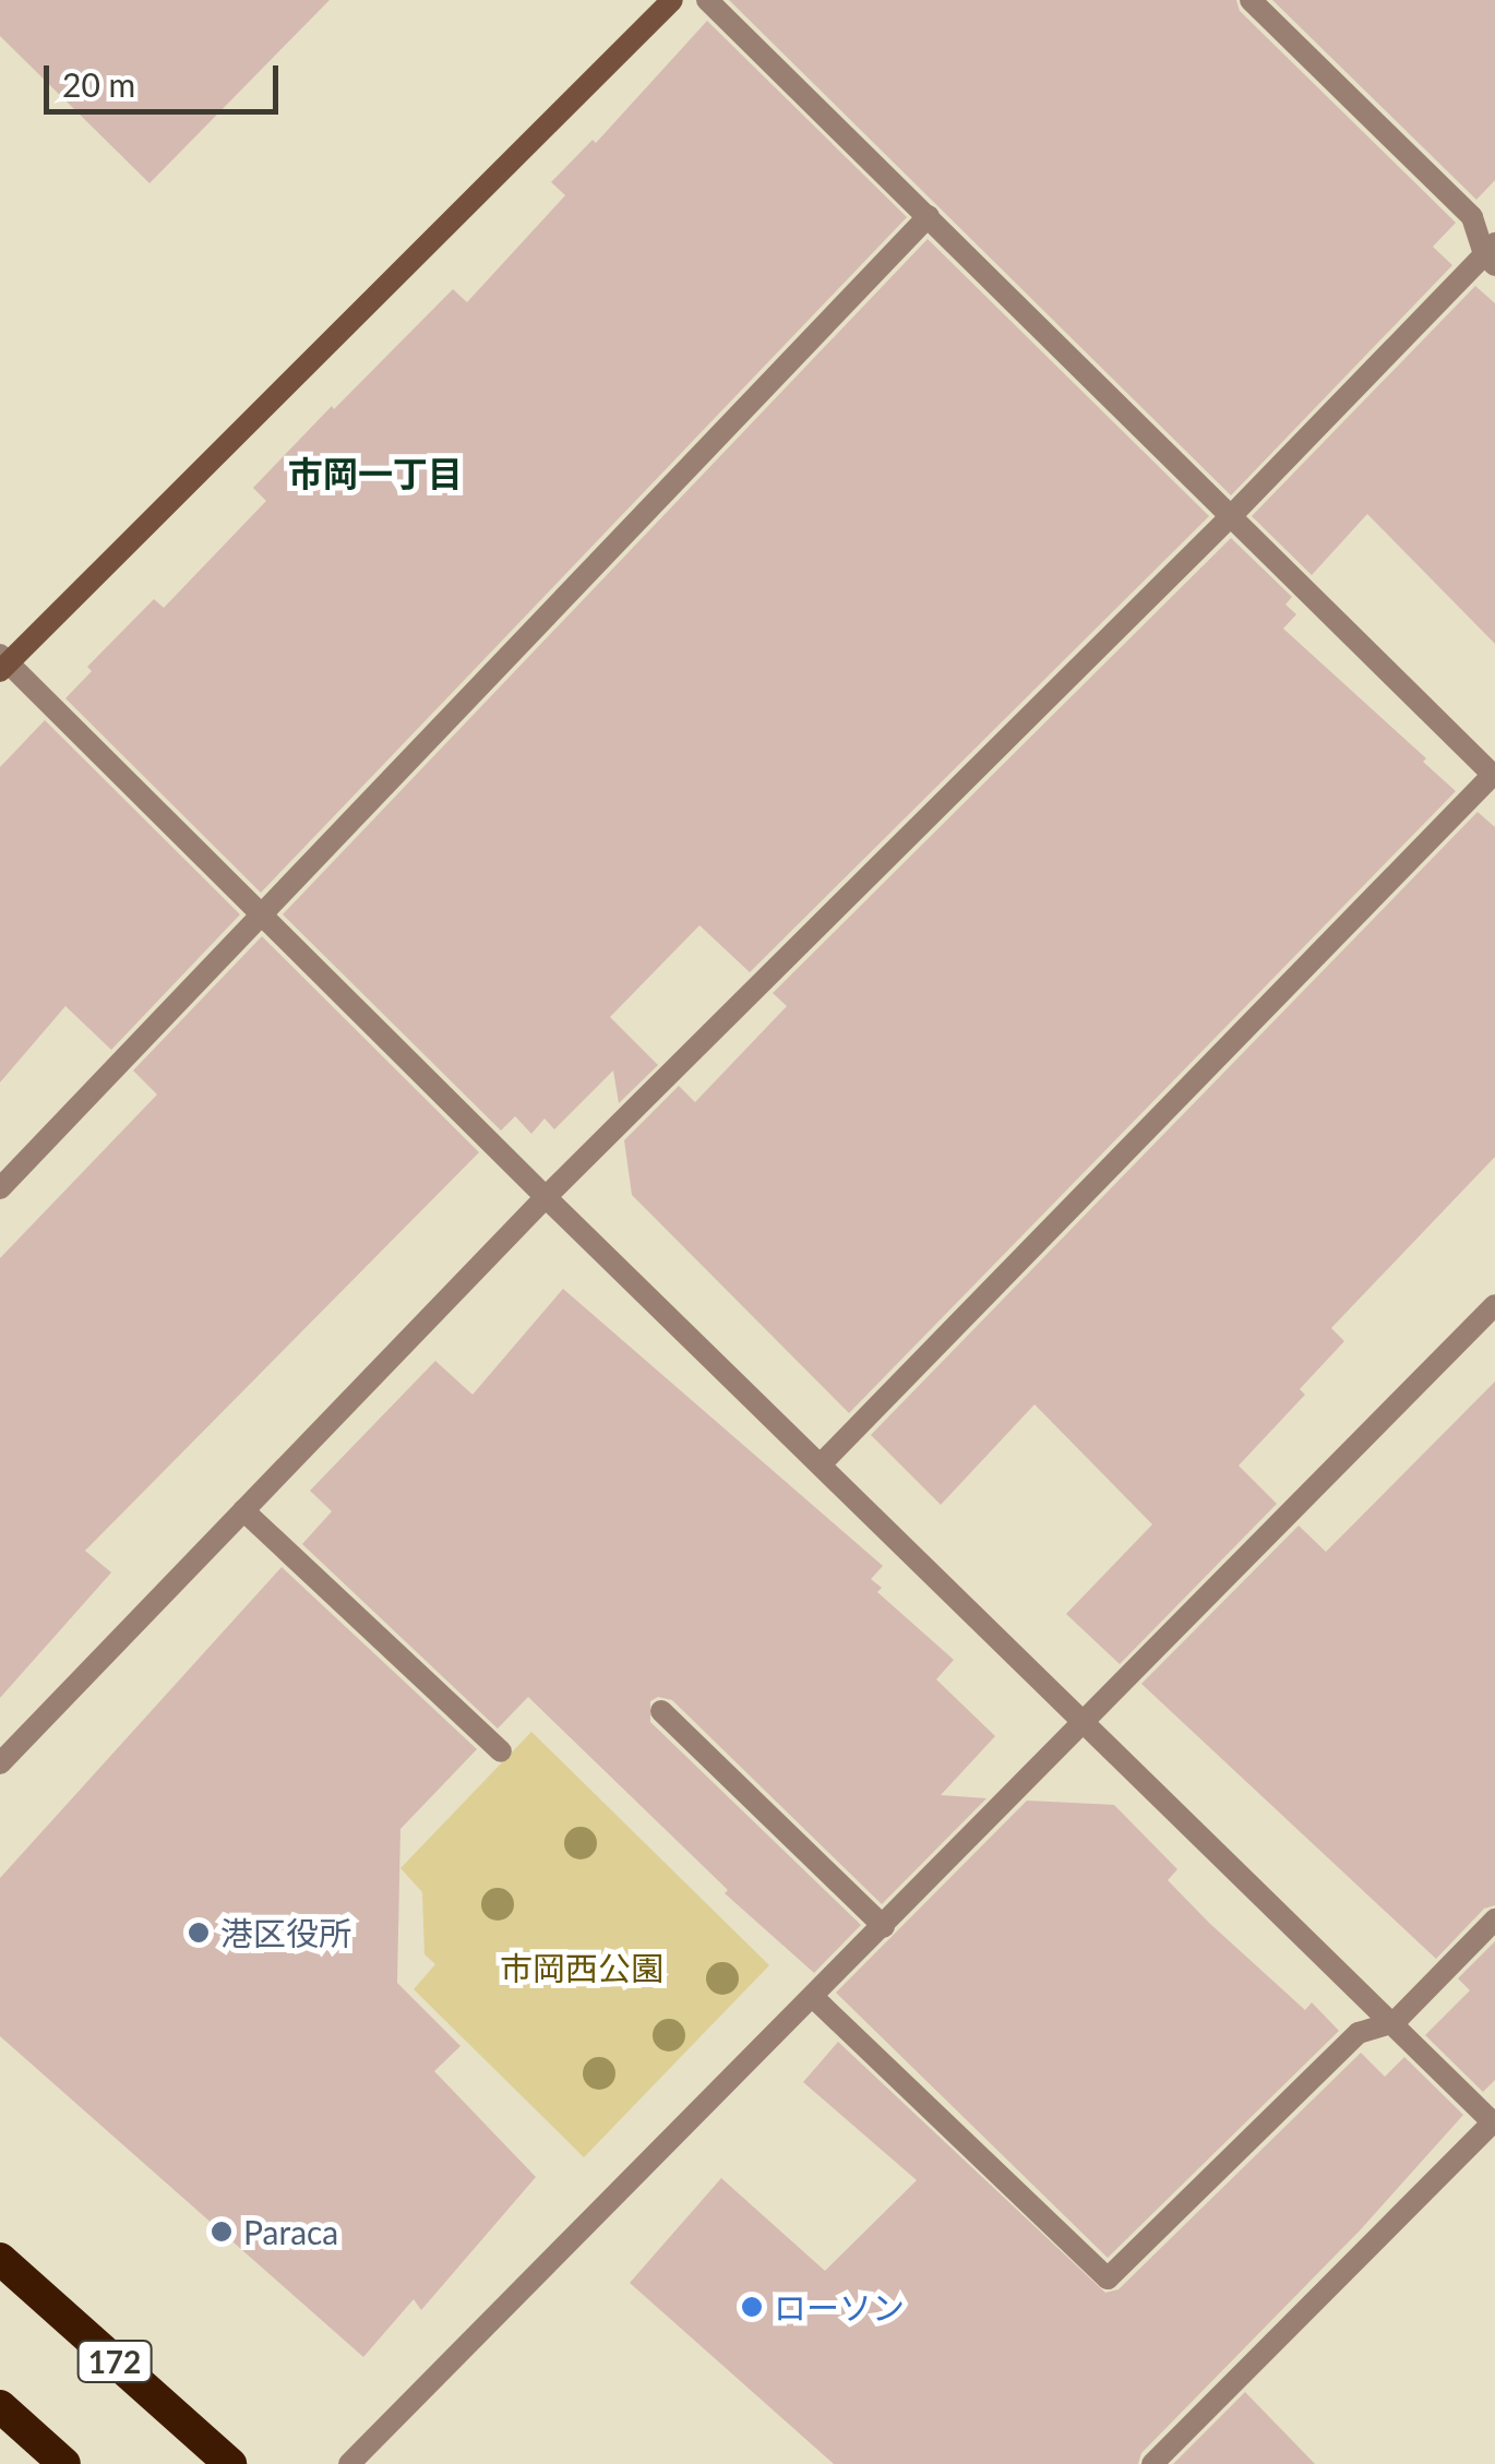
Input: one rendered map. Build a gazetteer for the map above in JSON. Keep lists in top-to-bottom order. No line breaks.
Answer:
{"streets":{"highway":["172"]},"districts":["市岡一丁目"],"parks":["市岡西公園"],"places":["港区役所","Paraca","ローソン"],"scale_bar":"20 m"}
